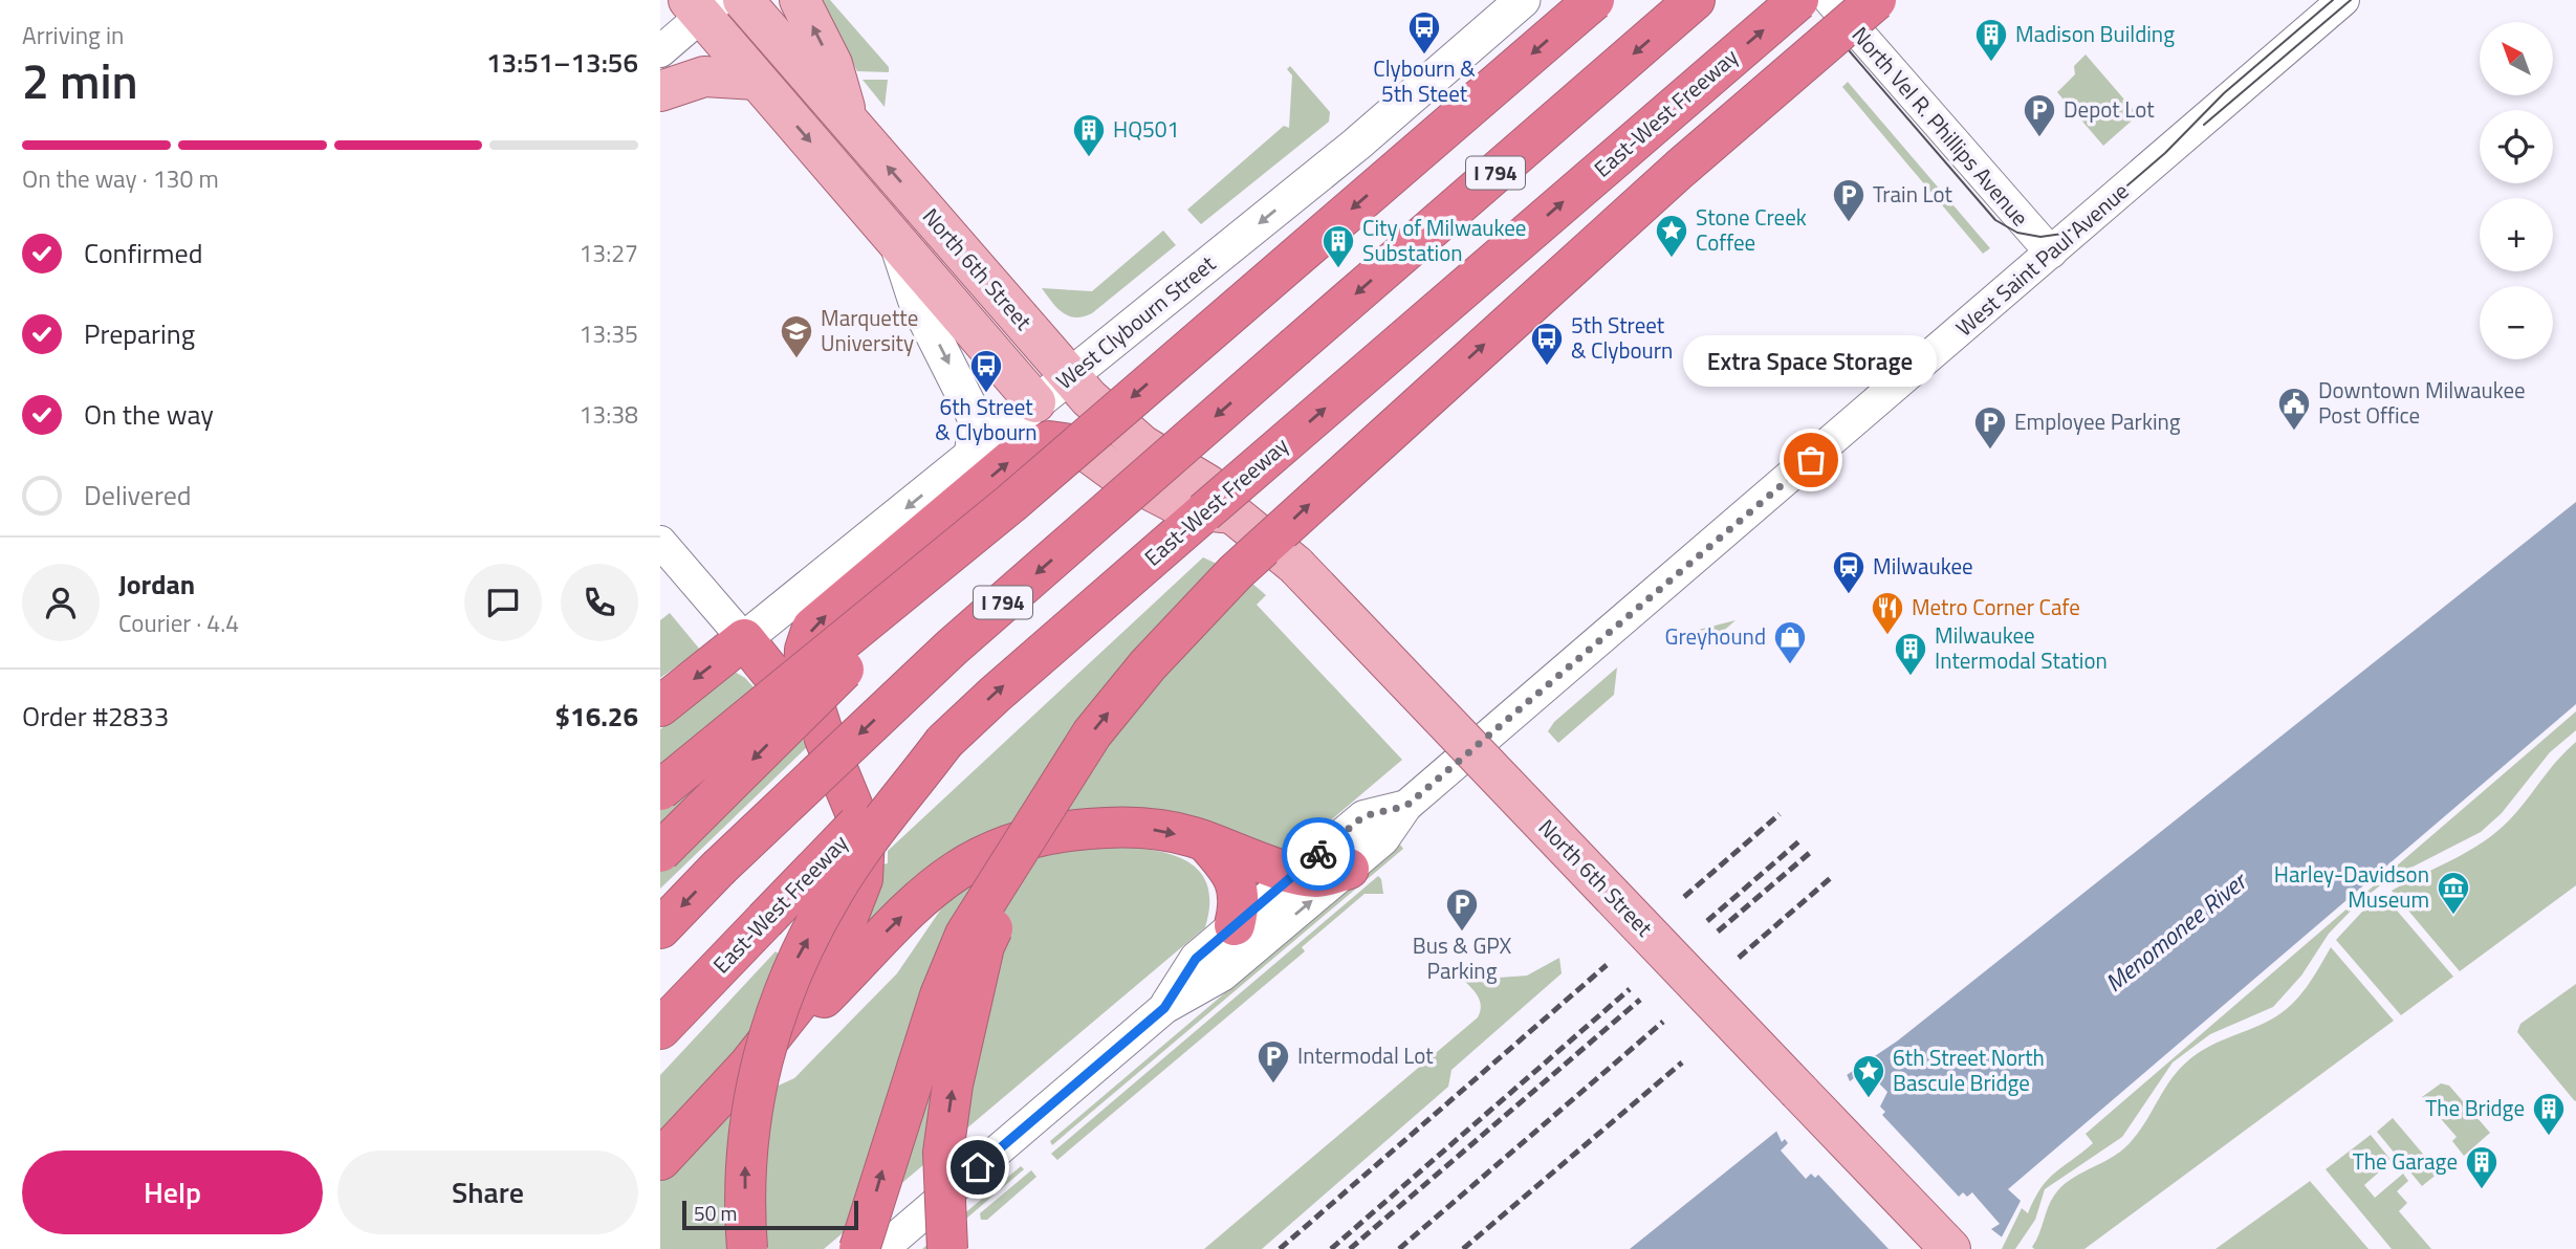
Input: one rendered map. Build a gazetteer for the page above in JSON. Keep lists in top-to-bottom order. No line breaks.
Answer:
{"streets":{"highway":["East-West Freeway","I 794"],"main road":["North 6th Street","West Clybourn Street"],"street":["North Vel R. Phillips Avenue","West Saint Paul Avenue"]},"crossings":[["North Vel R. Phillips Avenue","West Saint Paul Avenue"],["North 6th Street","West Clybourn Street"]],"one_way":["West Clybourn Street"],"water":["Menomonee River"],"places":{"bus stop":["Clybourn & 5th Steet","5th Street & Clybourn","6th Street & Clybourn"],"building":["Madison Building","HQ501","City of Milwaukee Substation","Milwaukee Intermodal Station","The Bridge","The Garage"],"parking":["Depot Lot","Train Lot","Employee Parking","Bus & GPX Parking","Intermodal Lot"],"place":["Stone Creek Coffee","6th Street North Bascule Bridge"],"school or university":["Marquette University"],"public building":["Downtown Milwaukee Post Office"],"other":["Extra Space Storage"],"station":["Milwaukee"],"restaurant":["Metro Corner Cafe"],"shop":["Greyhound"],"museum":["Harley-Davidson Museum"]},"scale_bar":"50 m","north":"top left","page":{"heading":["2 min","Arriving in","13:51–13:56"],"panel":["Jordan","Courier · 4.4","Order #2833","$16.26"],"map_buttons":["+","−"],"bar":"On the way · 130 m","list":[["Confirmed","13:27"],["Preparing","13:35"],["On the way","13:38"],"Delivered"],"bubble":"Extra Space Storage","buttons":["Help","Share"],"scale":"50 m"}}
